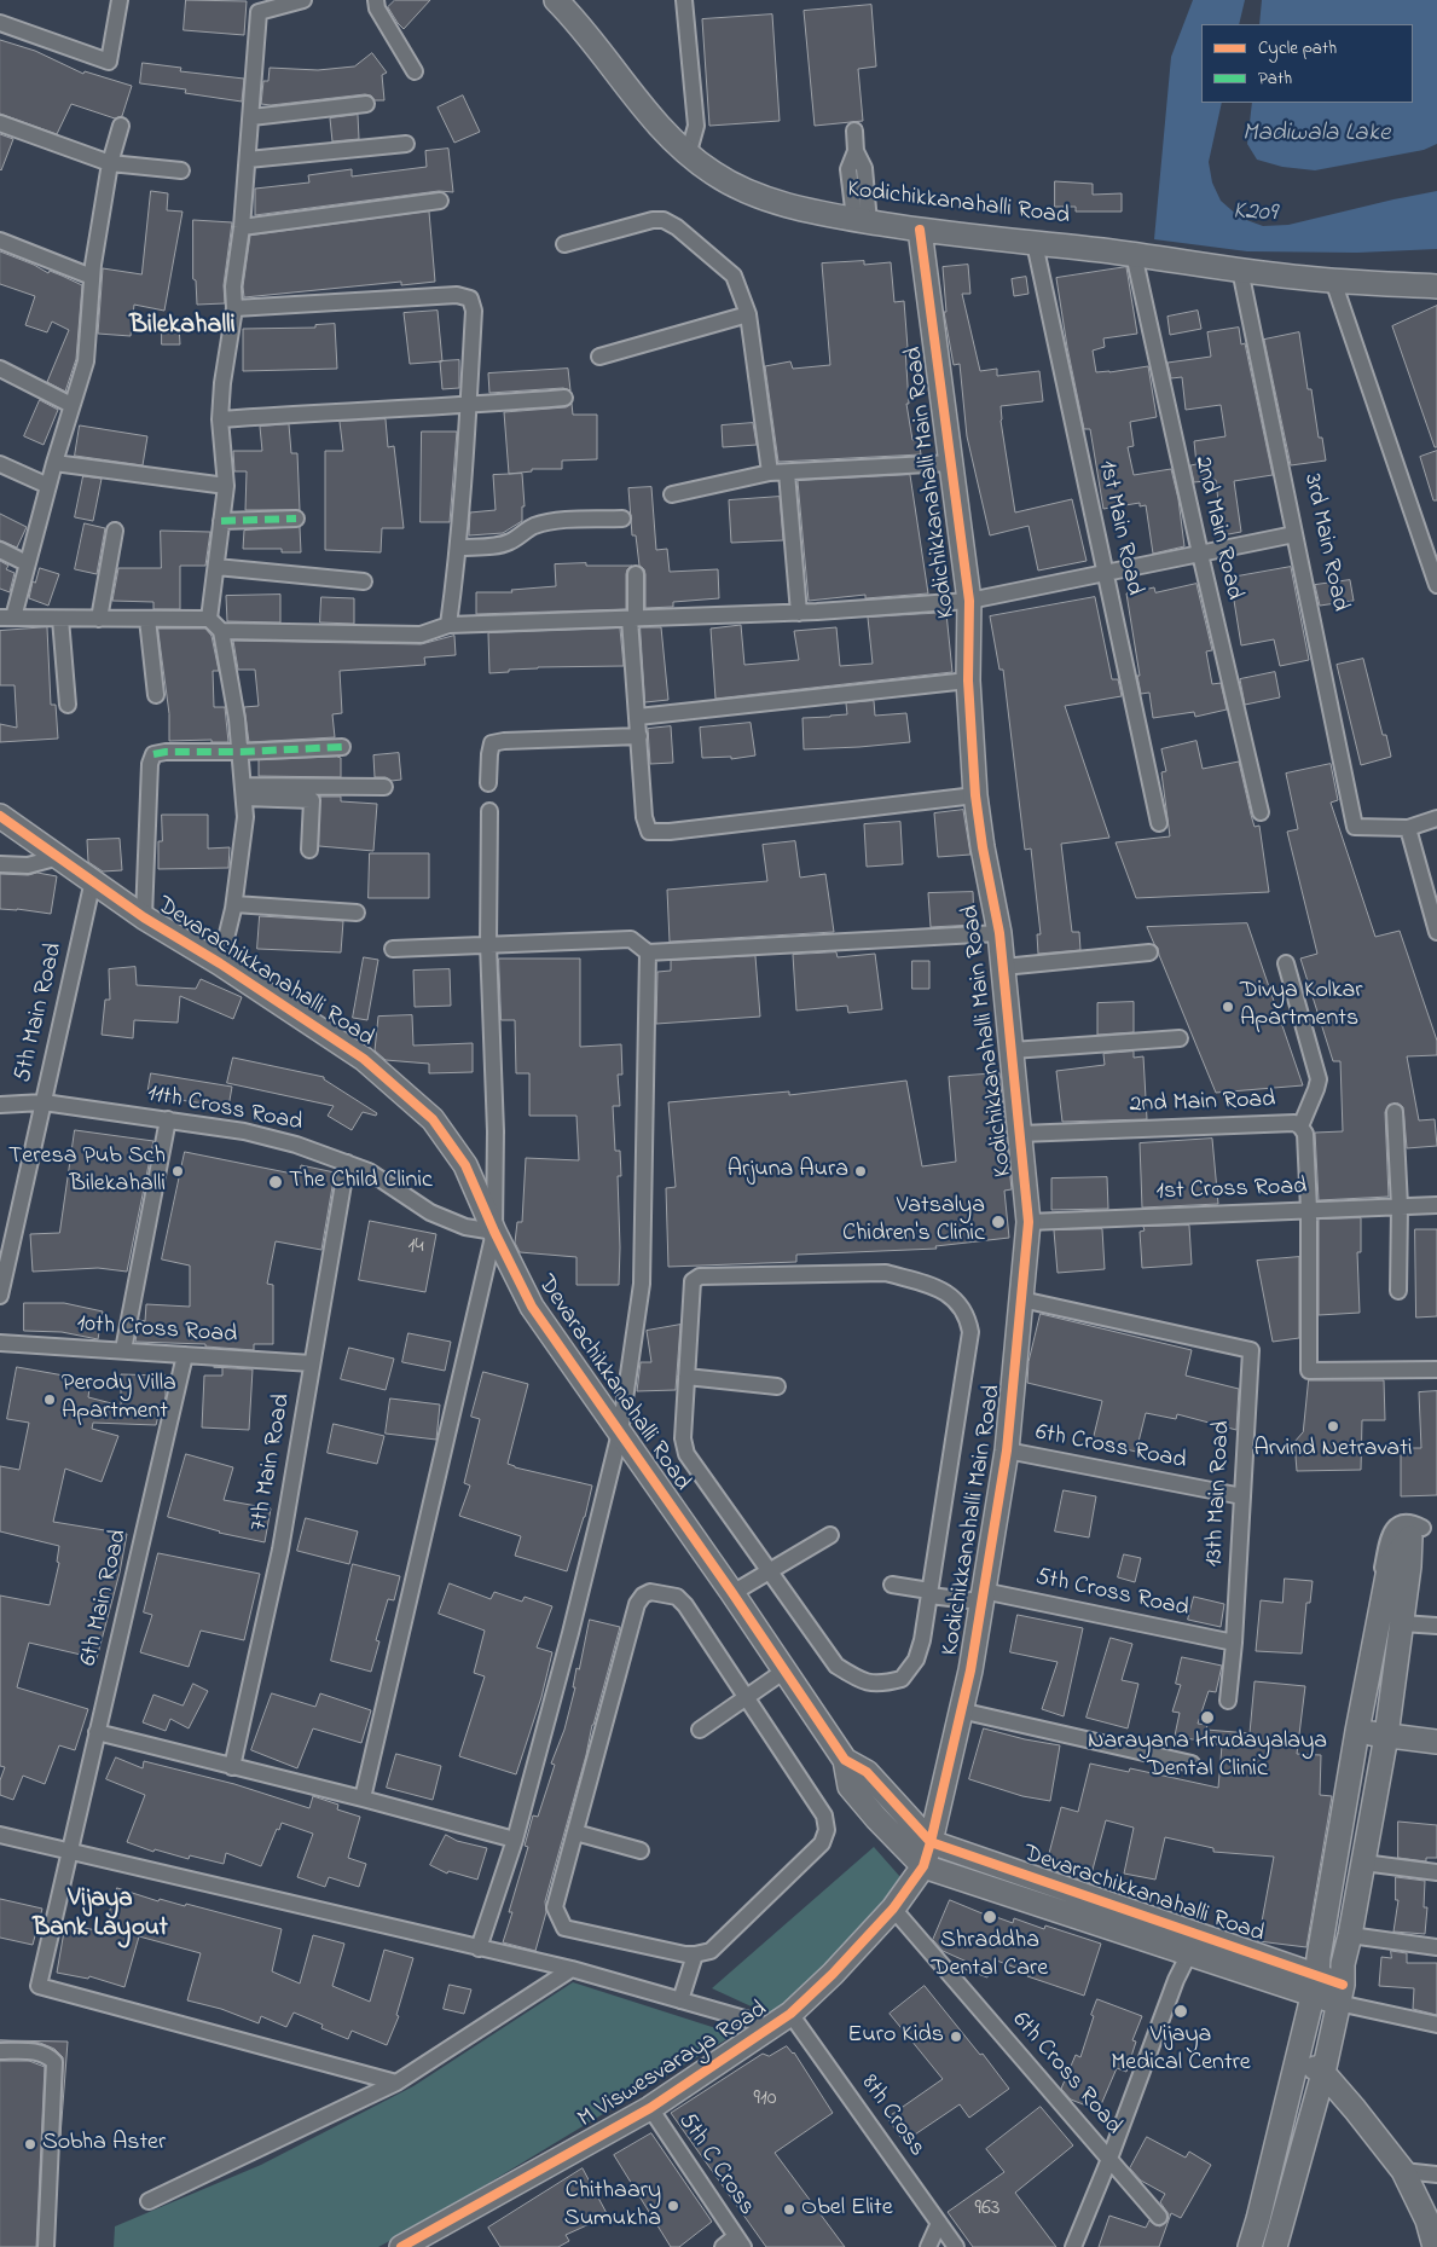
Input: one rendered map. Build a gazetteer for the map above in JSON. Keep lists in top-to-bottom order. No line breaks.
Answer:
{"streets":{"street":["Kodichikkanahalli Road","Kodichikkanahalli Main Road","1st Main Road","2nd Main Road","3rd Main Road","Devarachikkanahalli Road","5th Main Road","11th Cross Road","1st Cross Road","10th Cross Road","6th Cross Road","7th Main Road","13th Main Road","5th Cross Road","6th Main Road","M Viswesvaraya Road","8th Cross","5th C Cross"]},"crossings":[["Kodichikkanahalli Road","Kodichikkanahalli Main Road"],["Kodichikkanahalli Road","1st Main Road"],["Kodichikkanahalli Road","2nd Main Road"],["Kodichikkanahalli Road","3rd Main Road"],["Kodichikkanahalli Main Road","2nd Main Road"],["Kodichikkanahalli Main Road","Devarachikkanahalli Road"],["Kodichikkanahalli Main Road","1st Cross Road"],["Kodichikkanahalli Main Road","6th Cross Road"],["Kodichikkanahalli Main Road","13th Main Road"],["Kodichikkanahalli Main Road","5th Cross Road"],["2nd Main Road","1st Cross Road"],["Devarachikkanahalli Road","5th Main Road"],["Devarachikkanahalli Road","11th Cross Road"],["Devarachikkanahalli Road","M Viswesvaraya Road"],["5th Main Road","11th Cross Road"],["11th Cross Road","7th Main Road"],["10th Cross Road","7th Main Road"],["10th Cross Road","6th Main Road"],["6th Cross Road","13th Main Road"],["6th Cross Road","M Viswesvaraya Road"],["13th Main Road","5th Cross Road"],["M Viswesvaraya Road","8th Cross"],["M Viswesvaraya Road","5th C Cross"]],"districts":["Bilekahalli","Vijaya Bank Layout"],"water":["Madiwala Lake","K209"],"places":["Divya Kolkar Apartments","Teresa Pub Sch Bilekahalli","Arjuna Aura","The Child Clinic","Vatsalya Chidren's Clinic","Perody Villa Apartment","Arvind Netravati","Narayana Hrudayalaya Dental Clinic","Shraddha Dental Care","Vijaya Medical Centre","Euro Kids","Sobha Aster","Chithaary Sumukha","Obel Elite"],"house_numbers":["14","910","963"],"legend":["Cycle path","Path"]}
